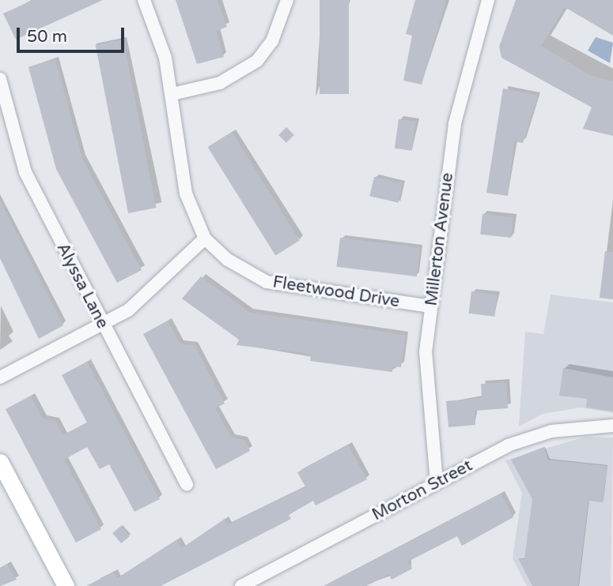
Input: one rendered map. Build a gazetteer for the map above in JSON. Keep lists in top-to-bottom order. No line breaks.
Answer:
{"streets":{"street":["Millerton Avenue","Alyssa Lane","Fleetwood Drive","Morton Street"]},"crossings":[["Millerton Avenue","Fleetwood Drive"],["Millerton Avenue","Morton Street"]],"scale_bar":"50 m"}
